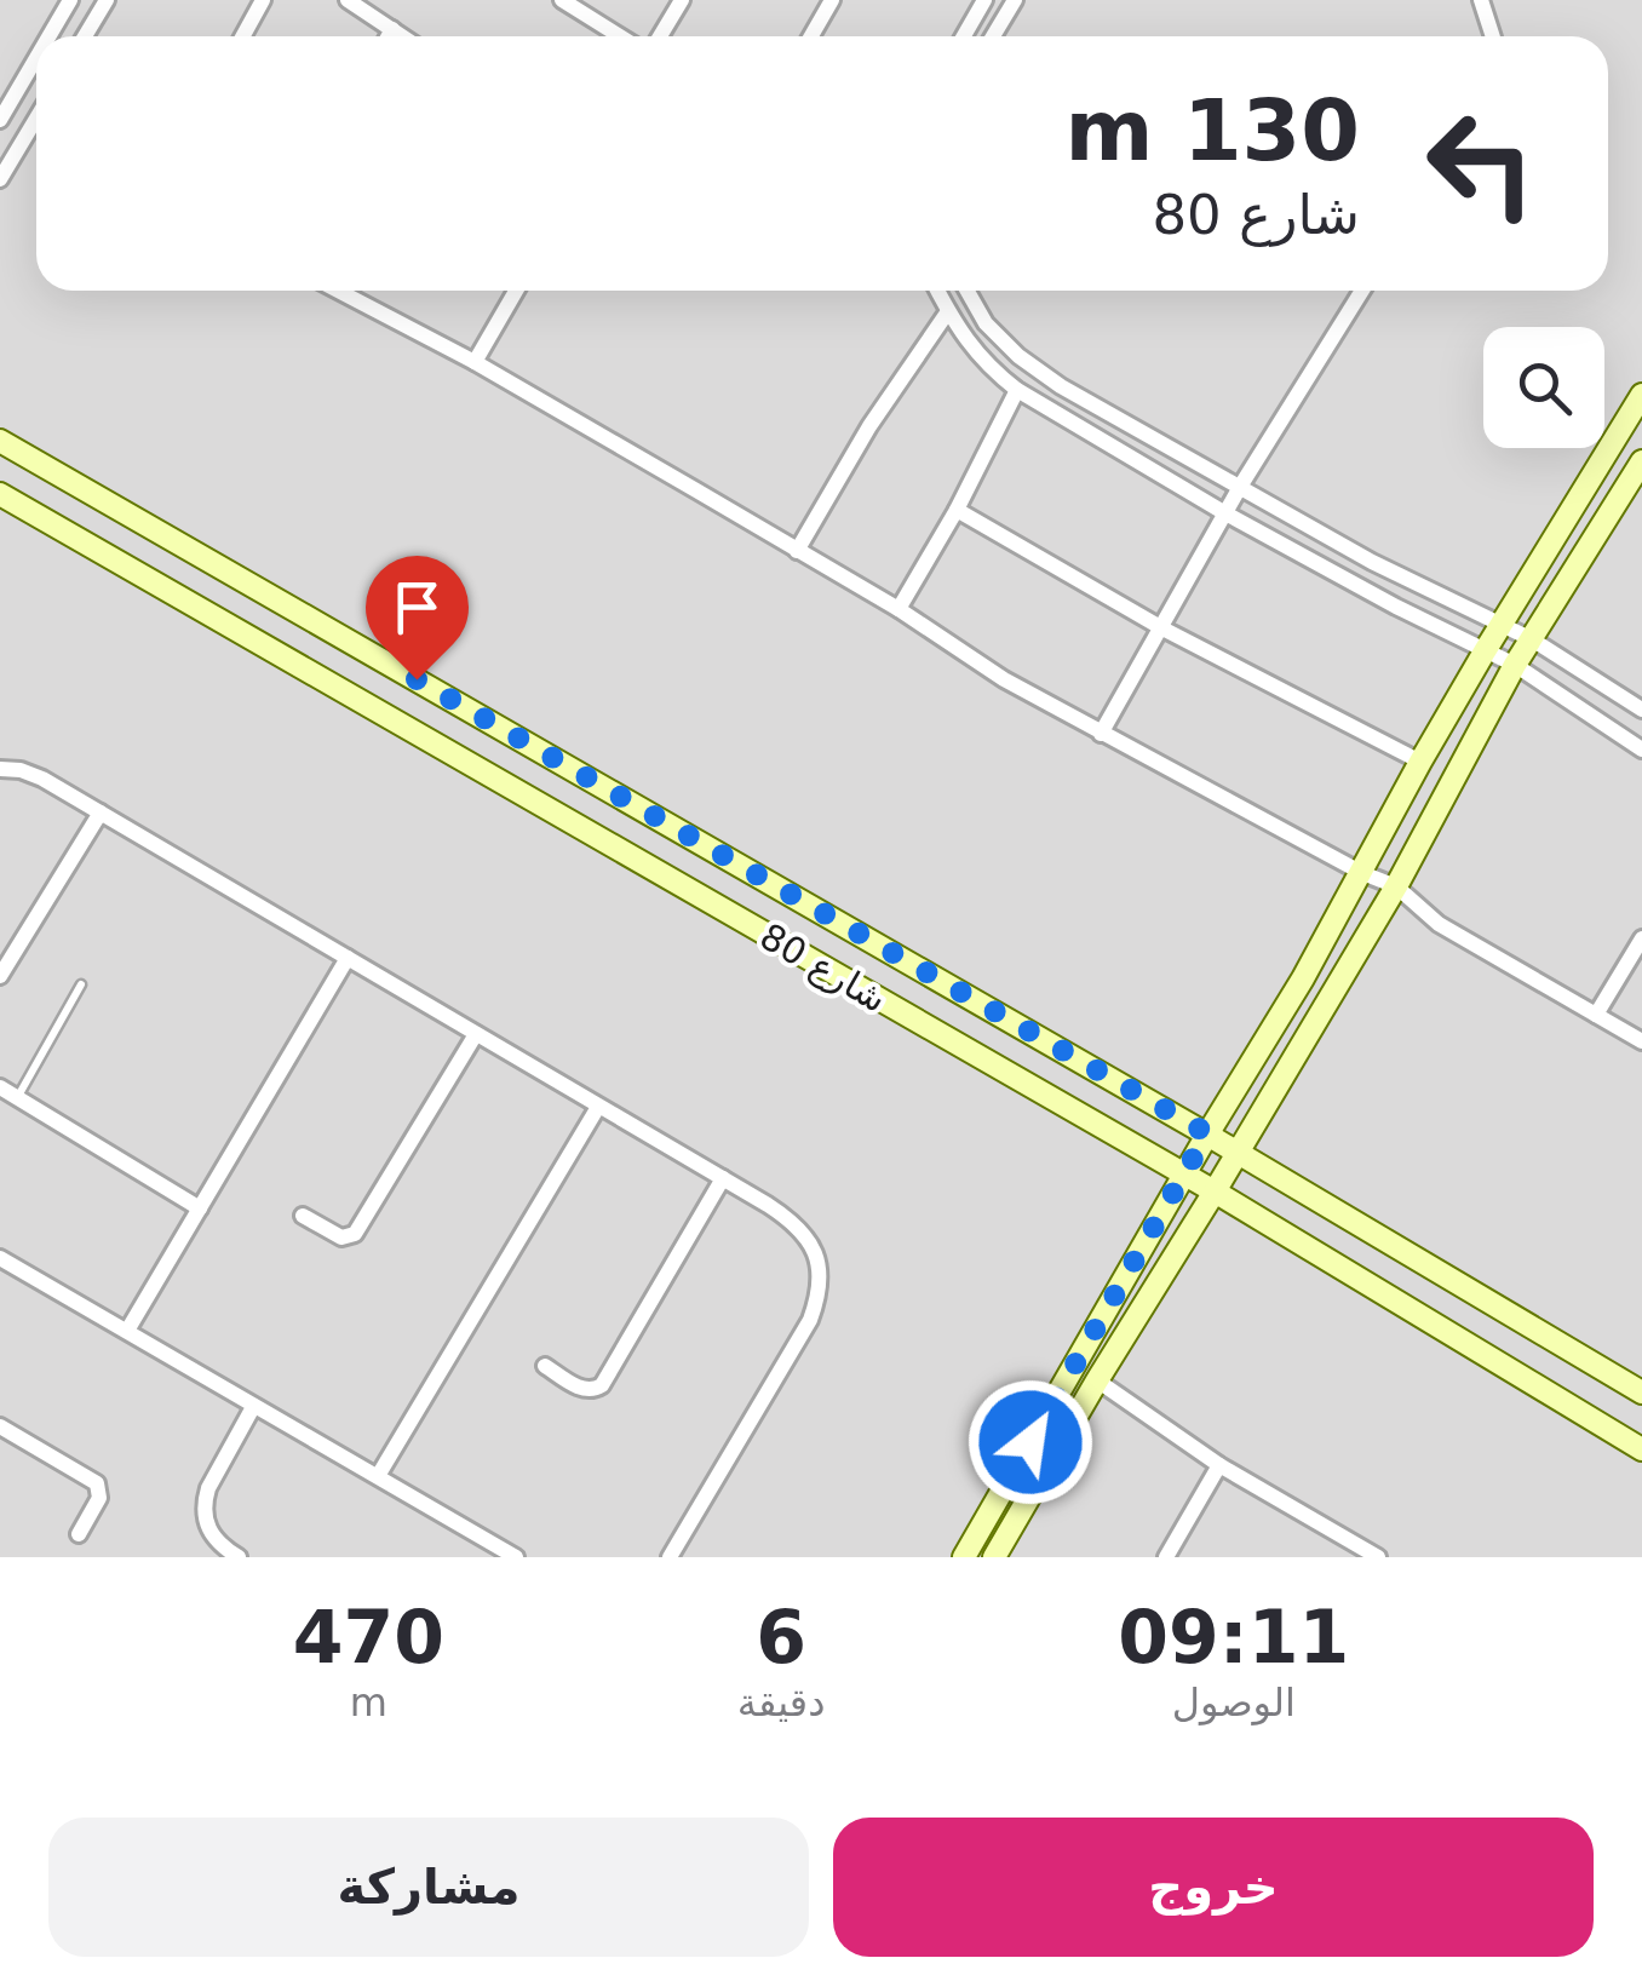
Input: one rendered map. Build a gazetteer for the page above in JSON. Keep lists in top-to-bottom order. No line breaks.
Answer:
{"streets":{"street":["شارع 80"]},"page":{"turn":["130 m","شارع 80"],"eta":["09:11","الوصول","6","دقيقة","470","m"],"buttons":["خروج","مشاركة"]}}
